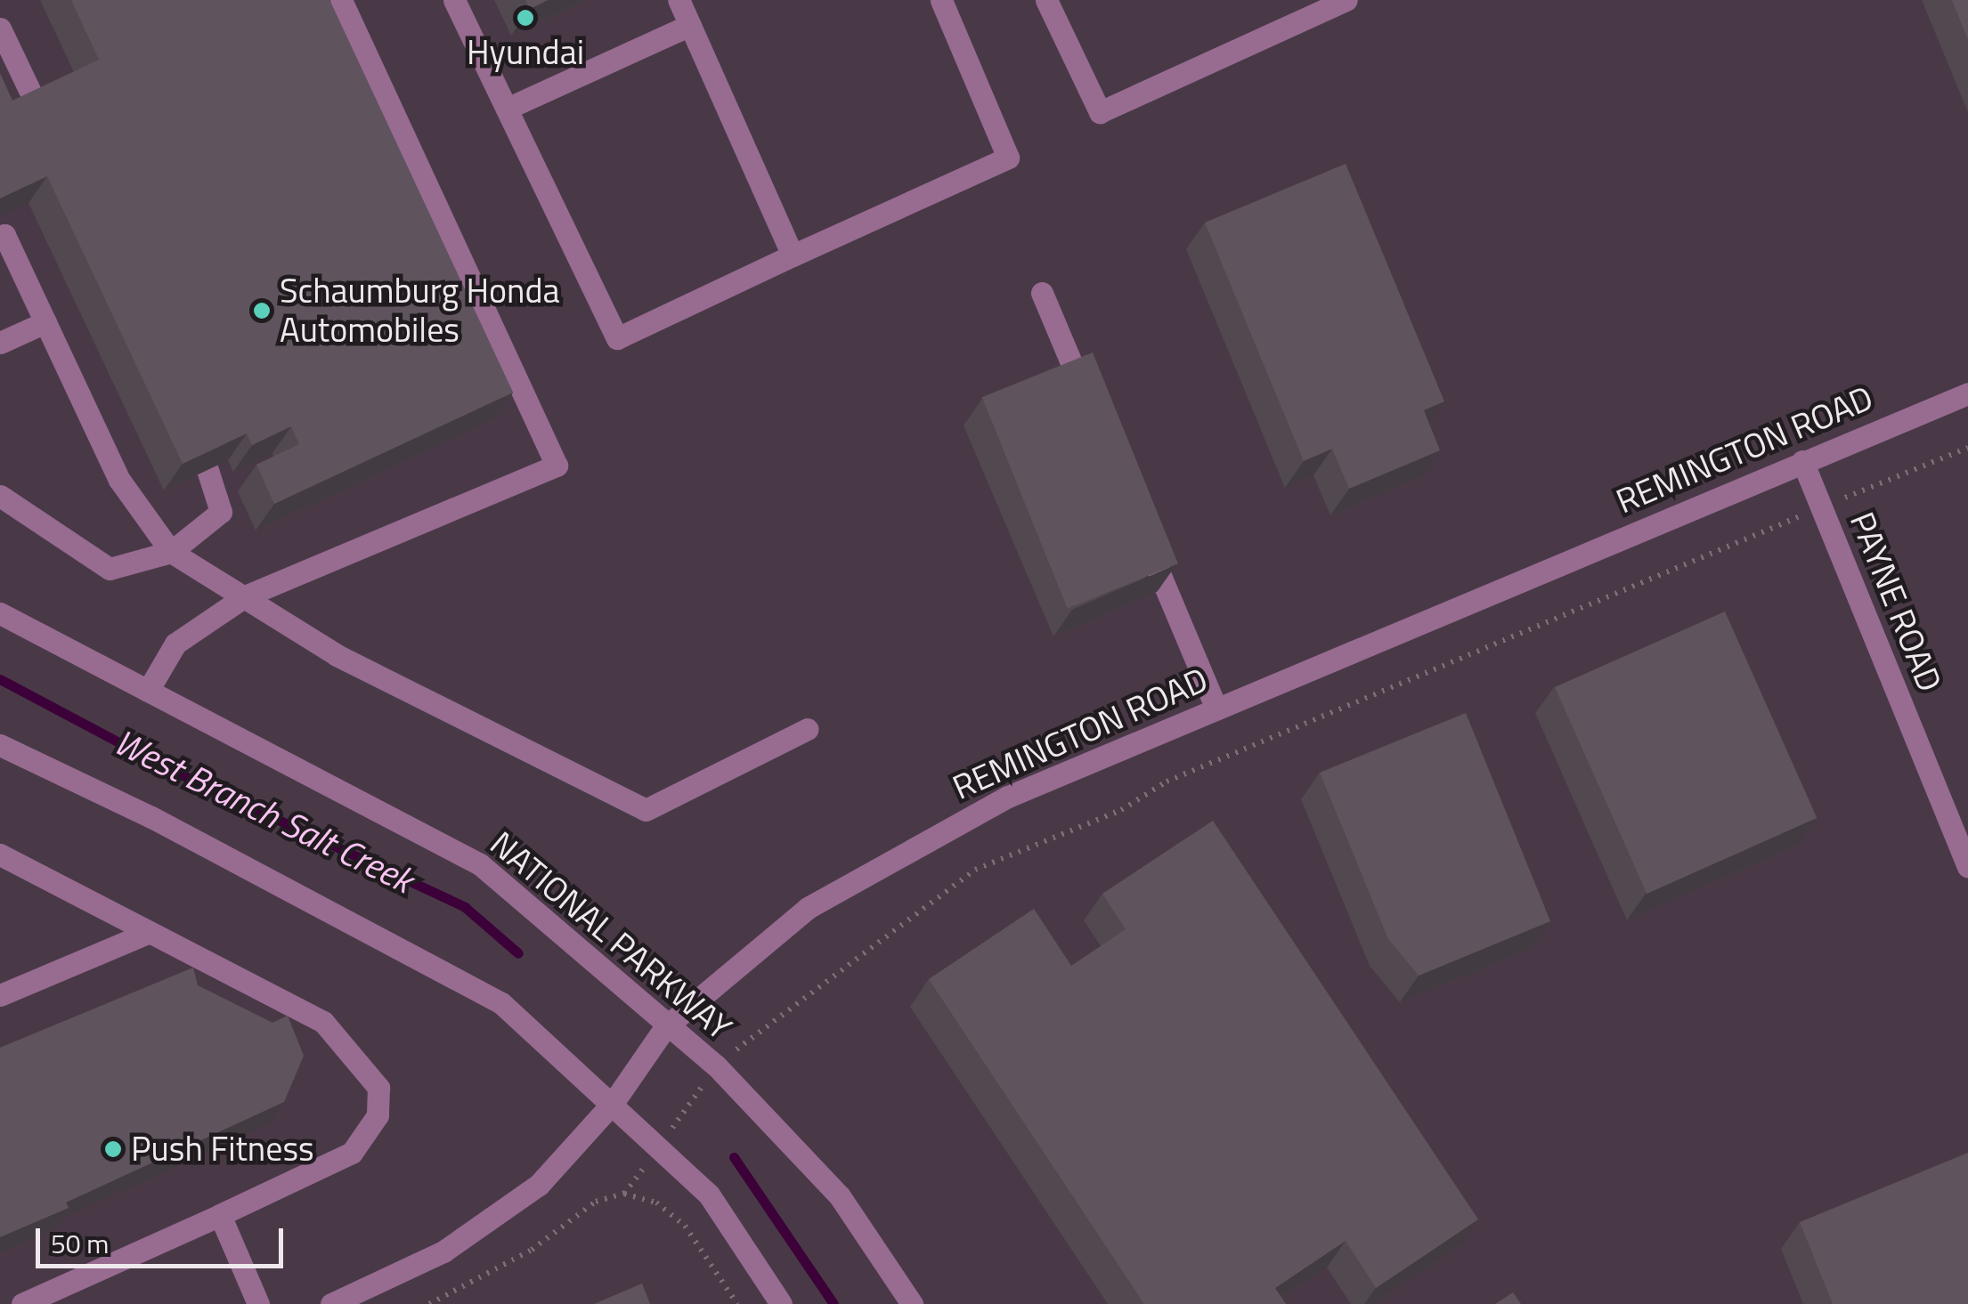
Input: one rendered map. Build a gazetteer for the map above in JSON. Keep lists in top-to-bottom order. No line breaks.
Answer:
{"streets":{"street":["REMINGTON ROAD","PAYNE ROAD","NATIONAL PARKWAY"]},"crossings":[["REMINGTON ROAD","PAYNE ROAD"],["REMINGTON ROAD","NATIONAL PARKWAY"]],"water":["West Branch Salt Creek"],"places":["Hyundai","Schaumburg Honda Automobiles","Push Fitness"],"scale_bar":"50 m"}
